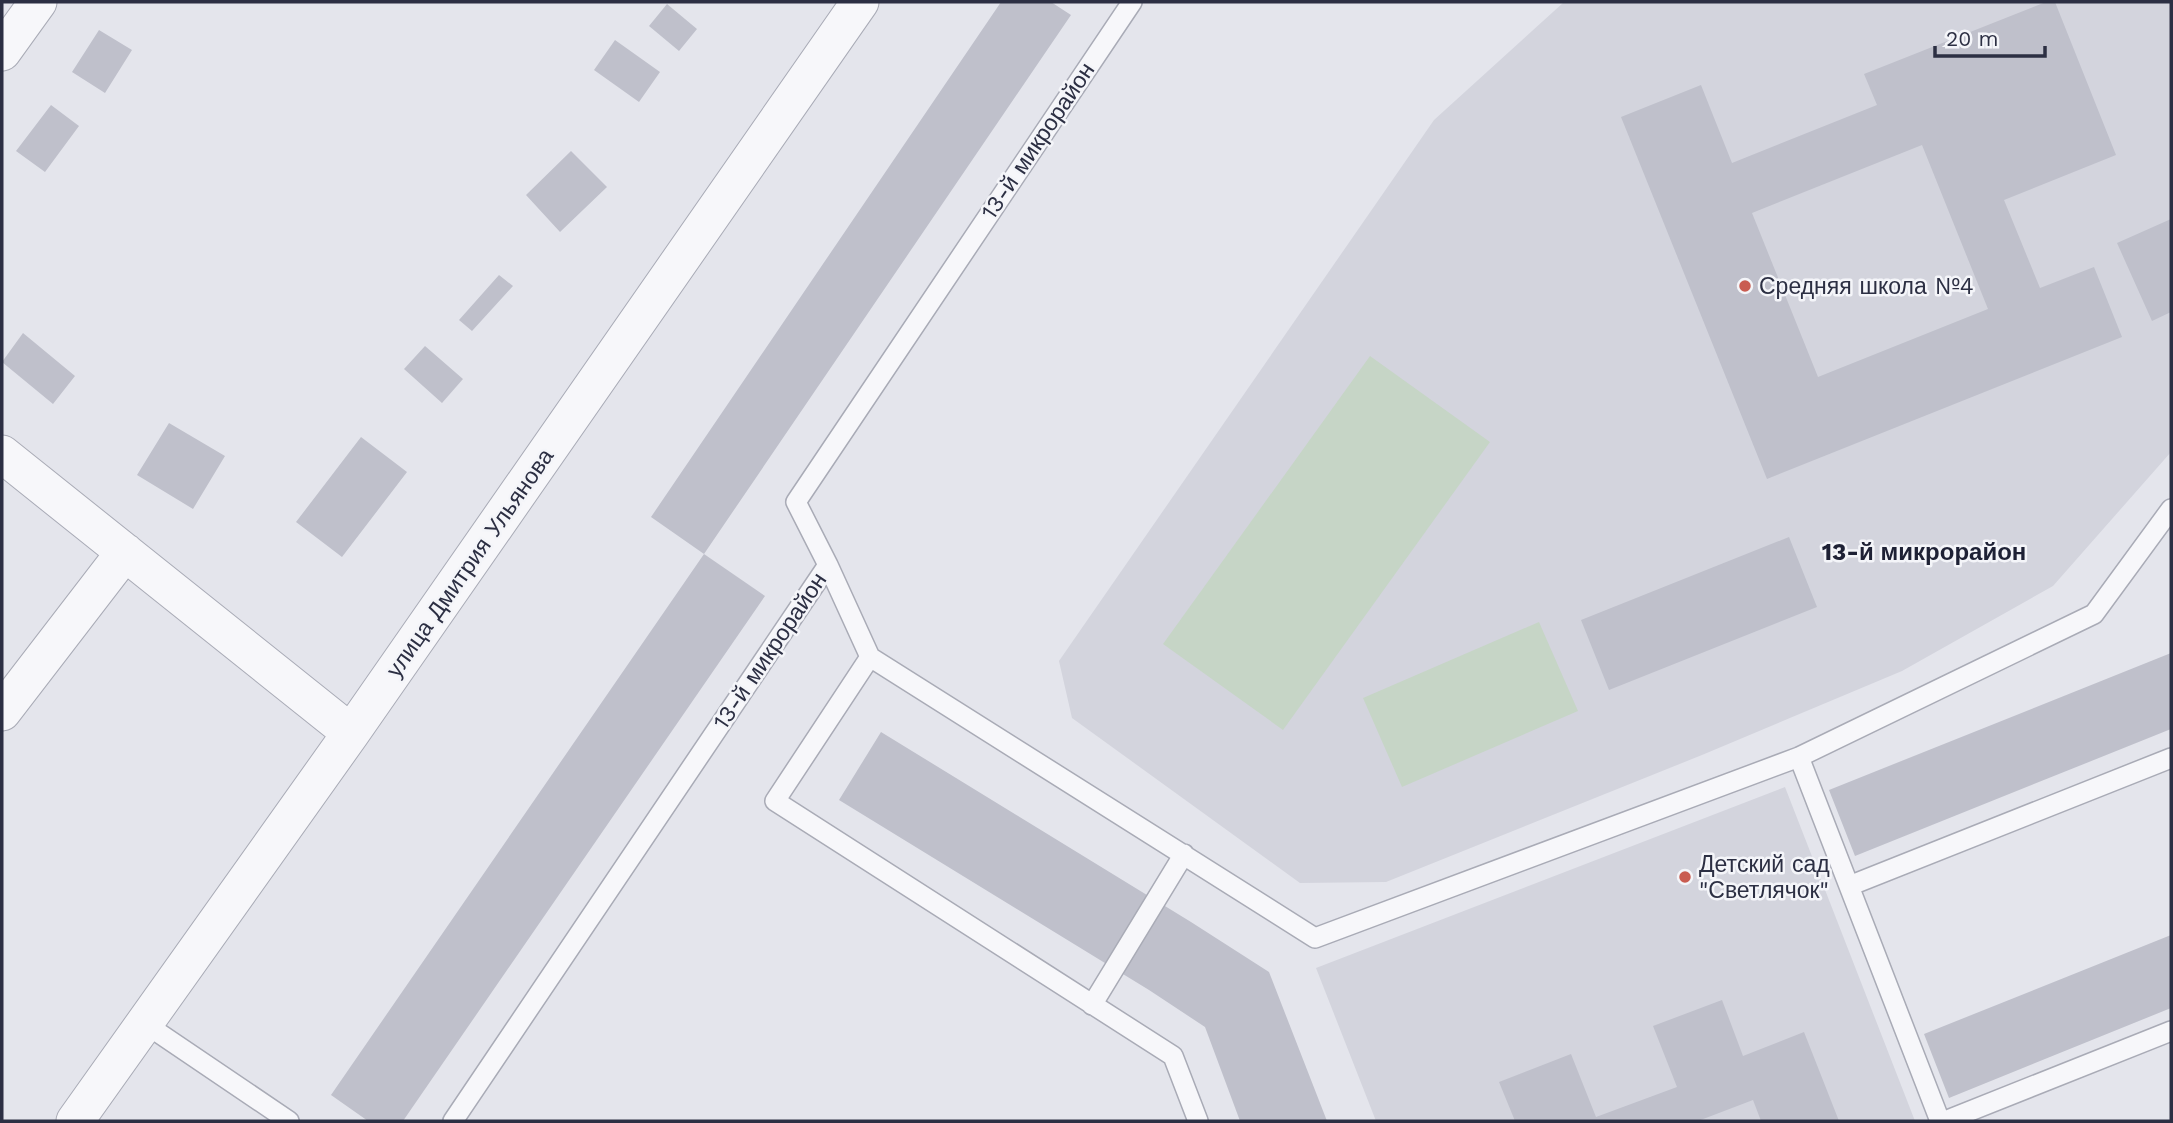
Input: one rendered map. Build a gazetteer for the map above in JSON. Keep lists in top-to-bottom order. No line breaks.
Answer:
{"streets":{"street":["улица Дмитрия Ульянова"],"lane":["13-й микрорайон"]},"districts":["13-й микрорайон"],"places":["Средняя школа №4","Детский сад \"Светлячок\""],"scale_bar":"20 m"}
